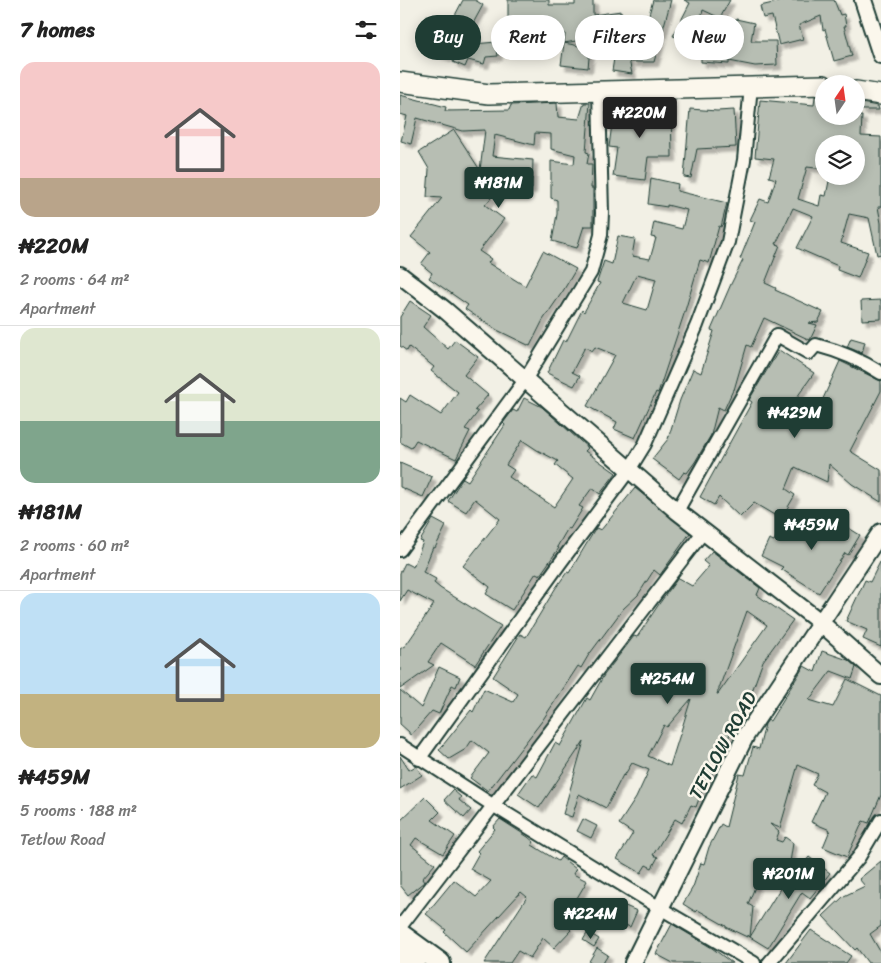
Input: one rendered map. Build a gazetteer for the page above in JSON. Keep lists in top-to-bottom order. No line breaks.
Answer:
{"streets":{"street":["TETLOW ROAD"]},"north":"top","page":{"heading":"7 homes","chip":["Buy","Rent","Filters","New"],"list":[{"name":"₦220M","note":"2 rooms · 64 m² · Apartment"},{"name":"₦181M","note":"2 rooms · 60 m² · Apartment"},{"name":"₦459M","note":"5 rooms · 188 m² · Tetlow Road"}],"price":["₦220M","₦181M","₦429M","₦459M","₦254M","₦201M","₦224M"]}}
